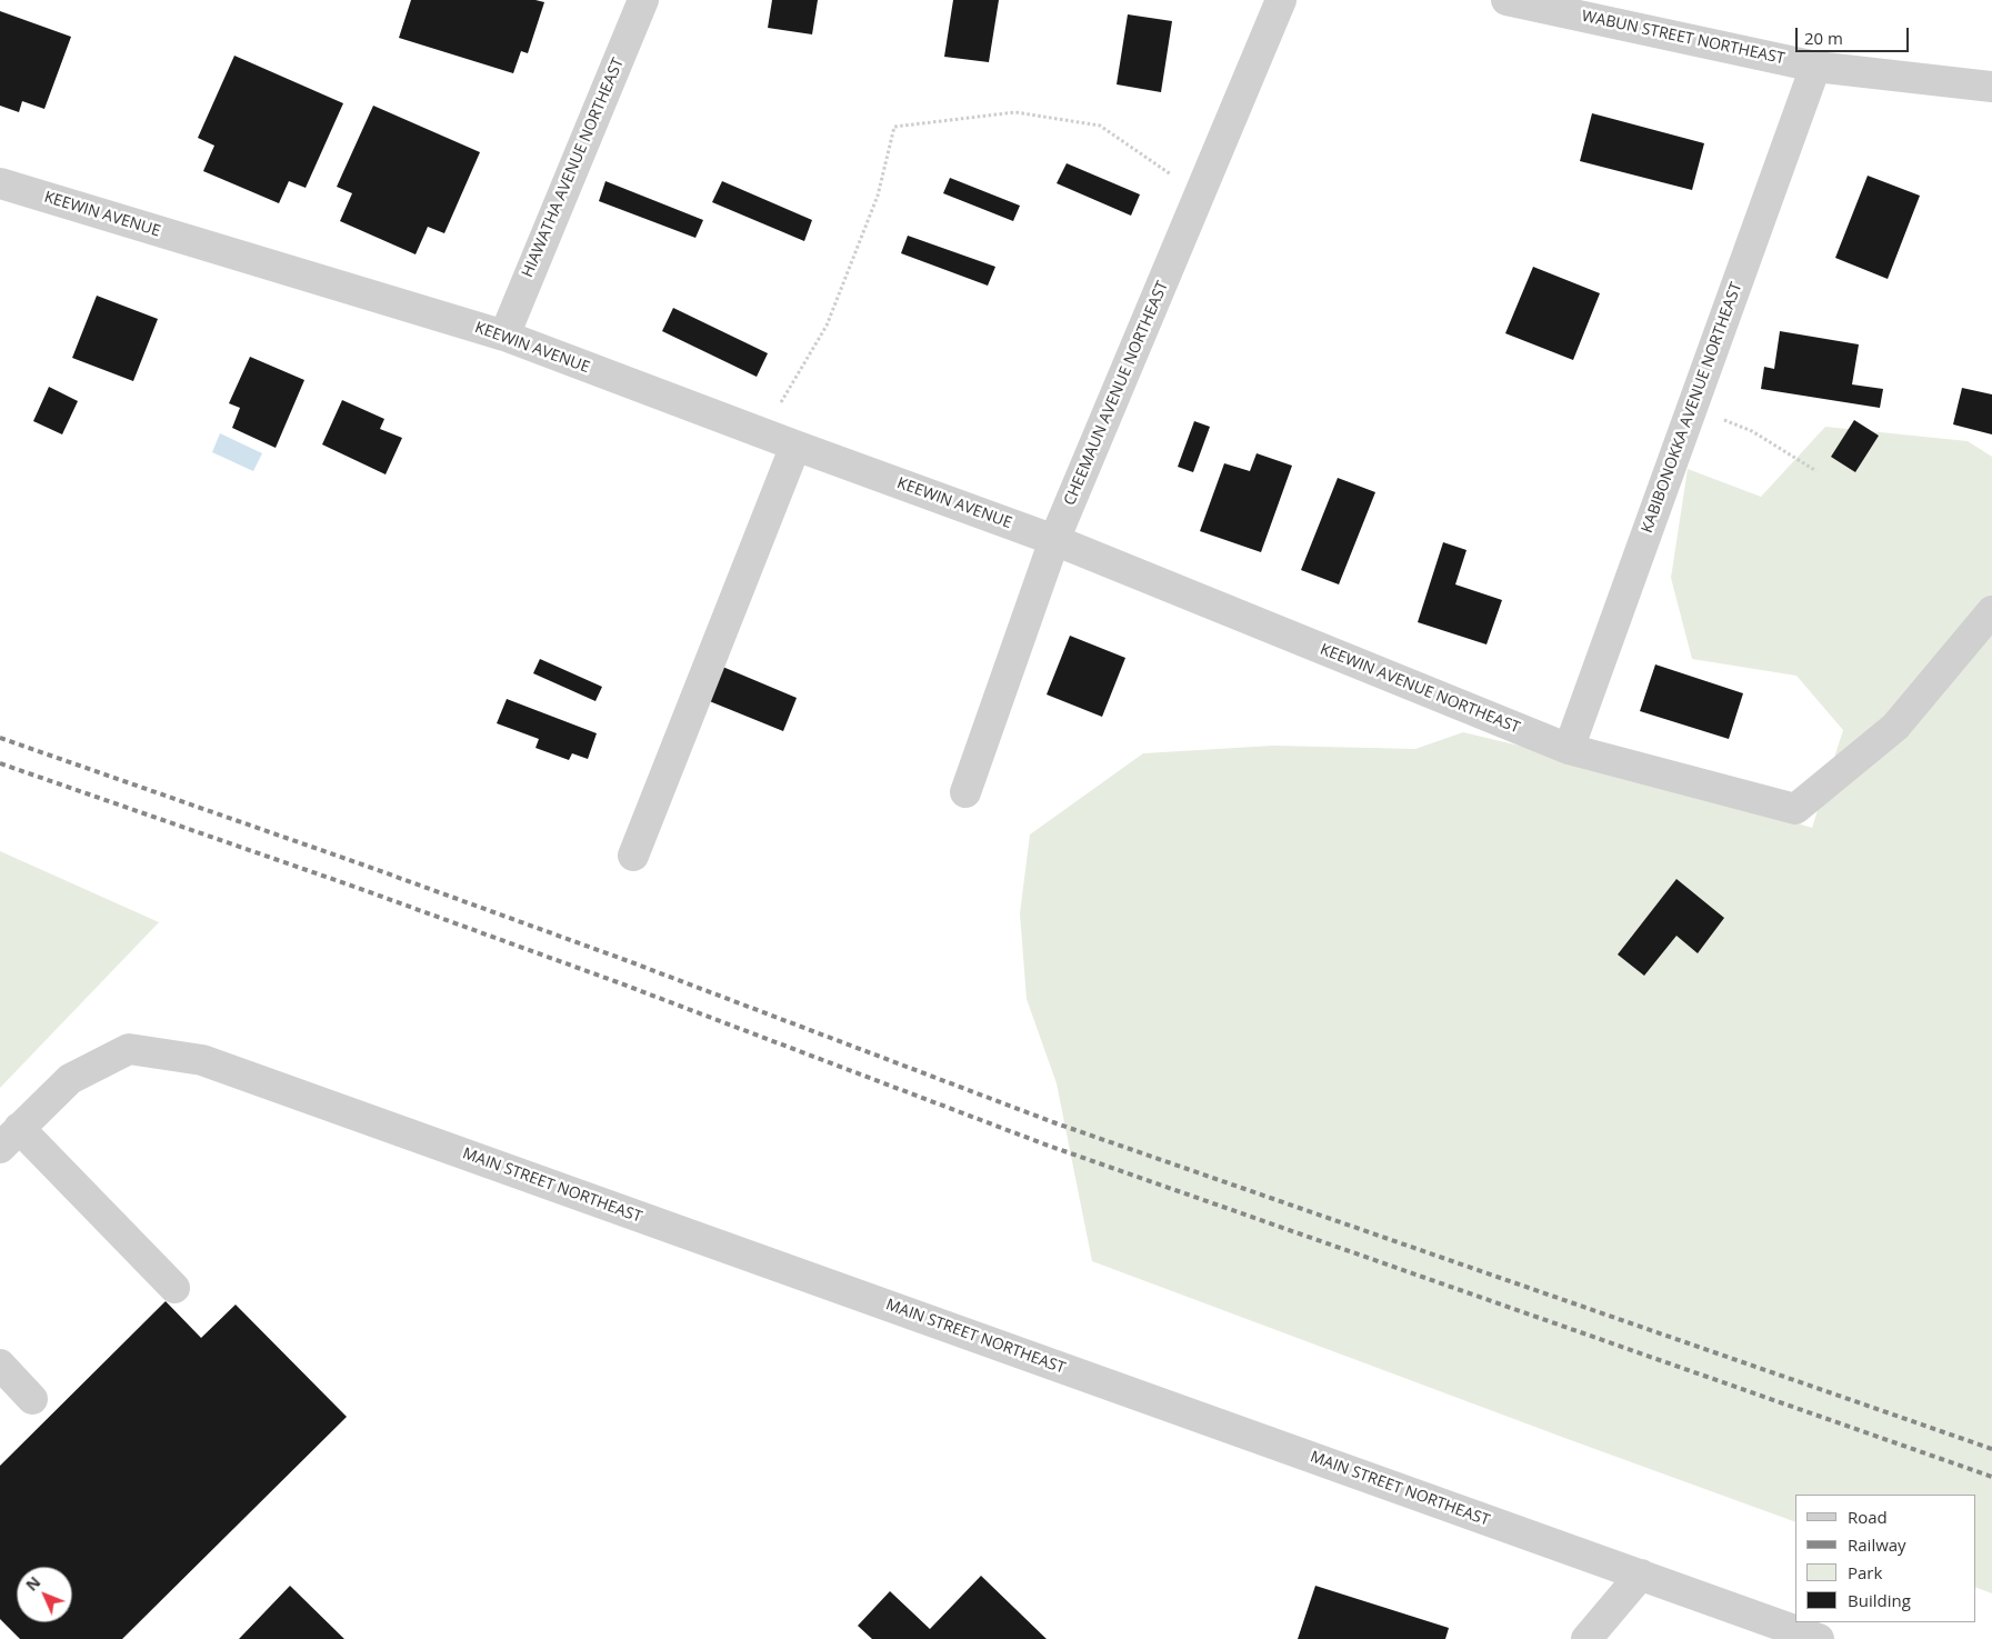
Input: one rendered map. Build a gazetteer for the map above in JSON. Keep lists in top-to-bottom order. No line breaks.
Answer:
{"streets":{"street":["WABUN STREET NORTHEAST","HIAWATHA AVENUE NORTHEAST","KEEWIN AVENUE","CHEEMAUN AVENUE NORTHEAST","KABIBONOKKA AVENUE NORTHEAST","KEEWIN AVENUE NORTHEAST","MAIN STREET NORTHEAST"]},"crossings":[["WABUN STREET NORTHEAST","KABIBONOKKA AVENUE NORTHEAST"],["HIAWATHA AVENUE NORTHEAST","KEEWIN AVENUE"],["KEEWIN AVENUE","CHEEMAUN AVENUE NORTHEAST"],["KEEWIN AVENUE","KEEWIN AVENUE NORTHEAST"],["CHEEMAUN AVENUE NORTHEAST","KEEWIN AVENUE NORTHEAST"],["KABIBONOKKA AVENUE NORTHEAST","KEEWIN AVENUE NORTHEAST"]],"legend":["Road","Railway","Park","Building"],"scale_bar":"20 m","north":"top left"}
